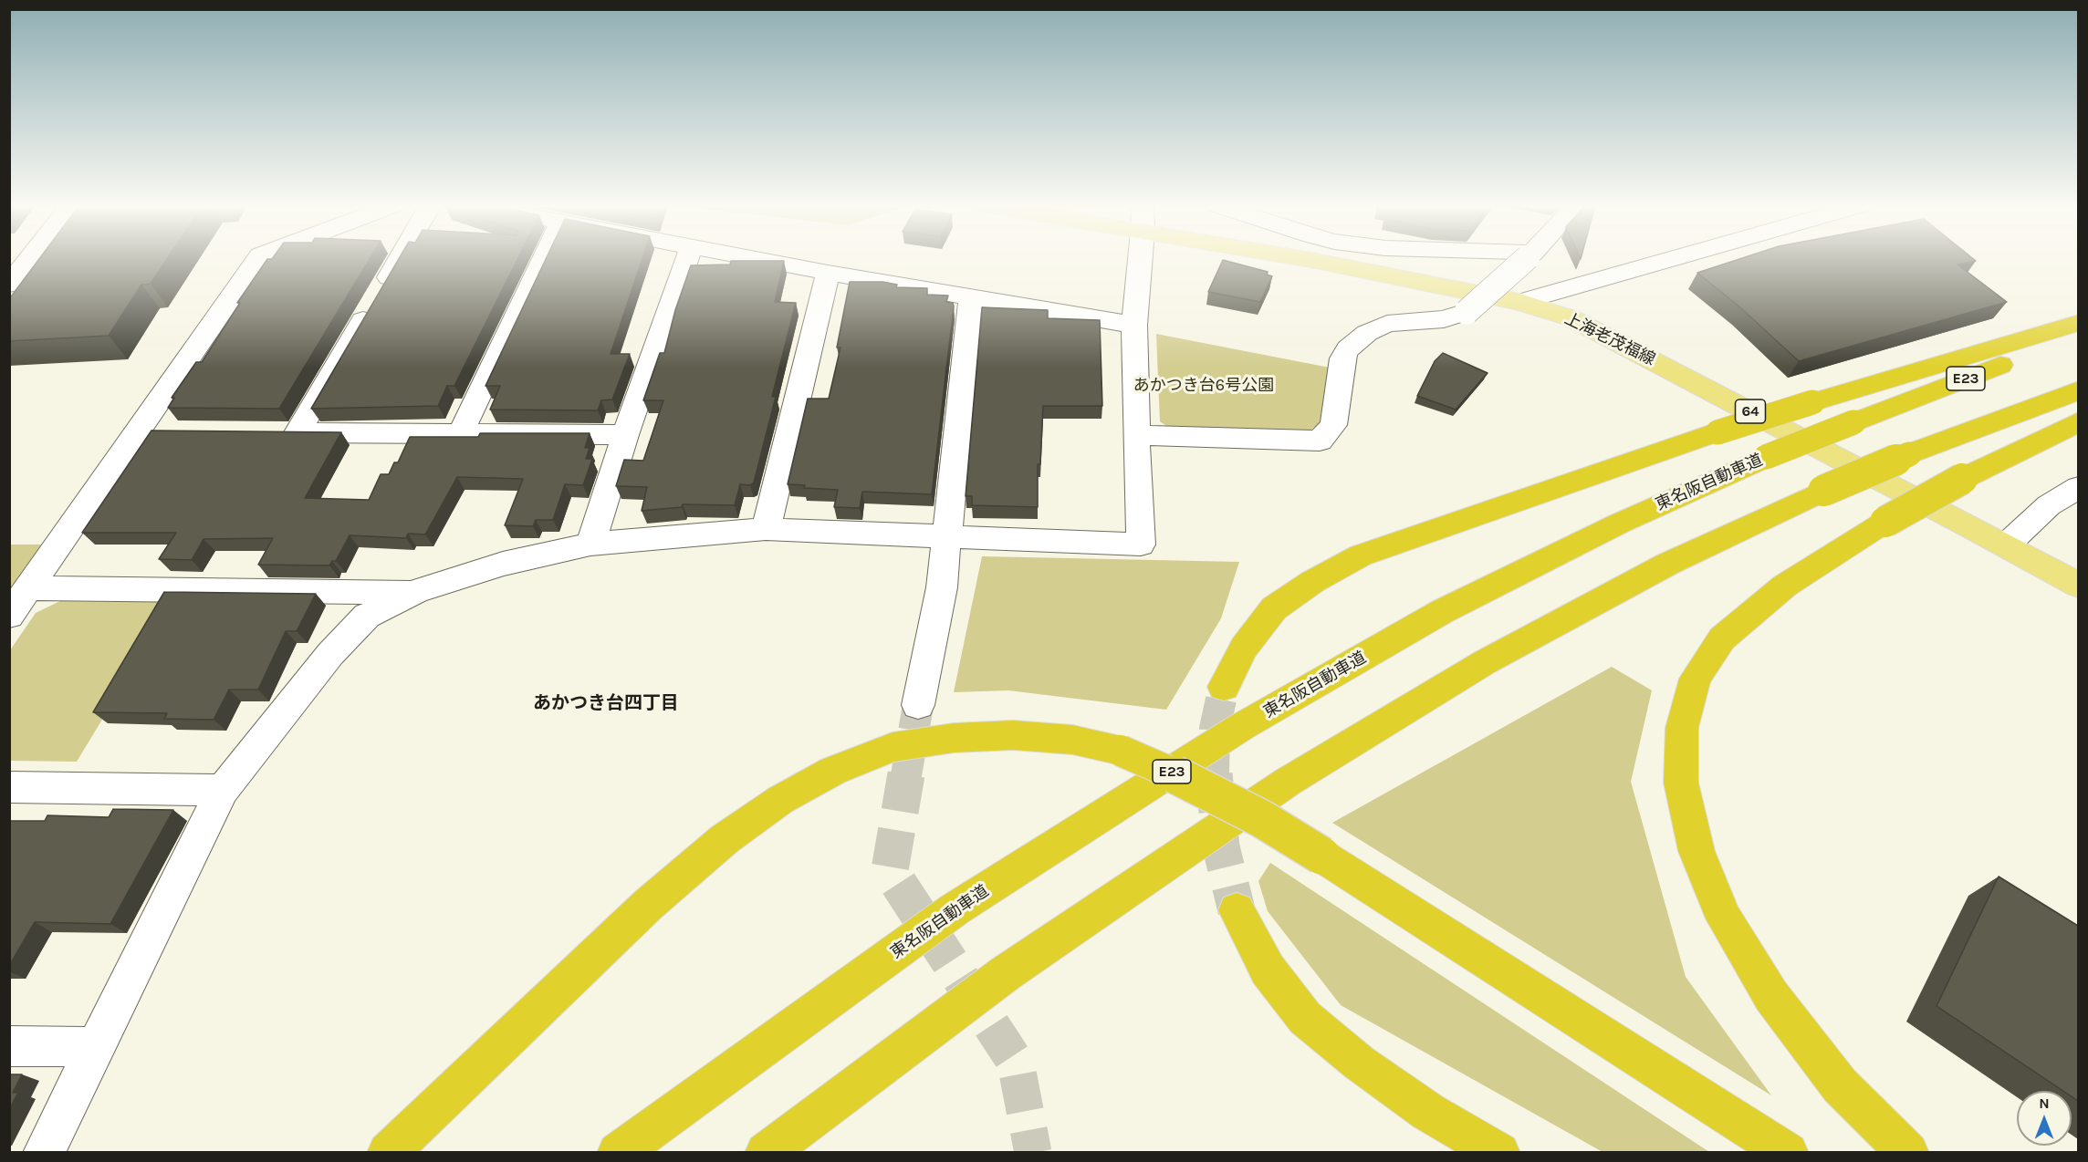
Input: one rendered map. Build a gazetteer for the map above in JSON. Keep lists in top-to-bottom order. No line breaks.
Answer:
{"streets":{"highway":["E23","東名阪自動車道"],"main road":["上海老茂福線","64"]},"districts":["あかつき台四丁目"],"parks":["あかつき台6号公園"],"north":"top"}
